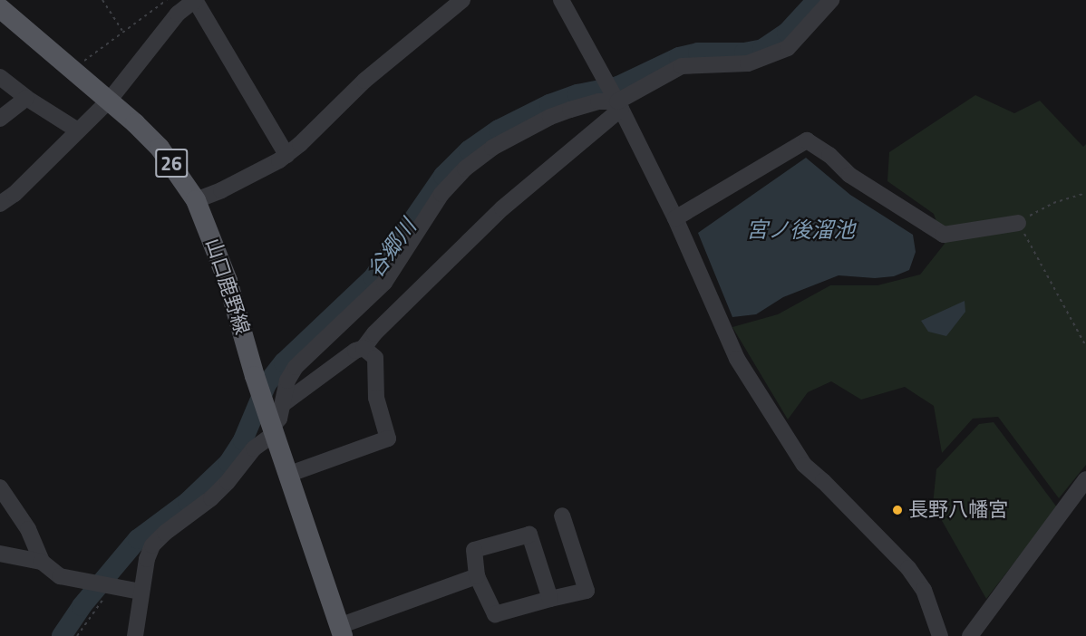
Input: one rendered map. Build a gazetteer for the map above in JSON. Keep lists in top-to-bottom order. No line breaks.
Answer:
{"streets":{"main road":["26","山口鹿野線"]},"water":["宮ノ後溜池","谷郷川"],"places":["長野八幡宮"]}
